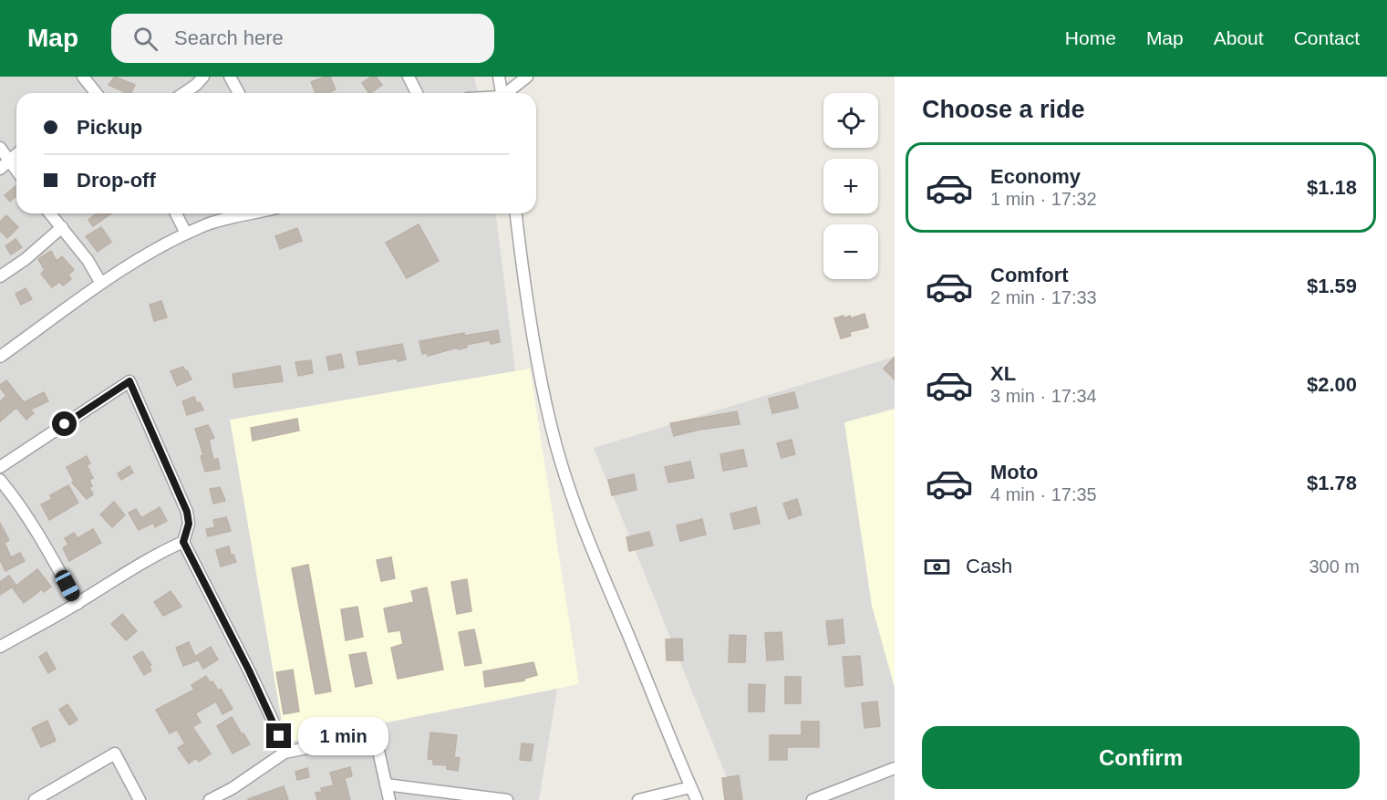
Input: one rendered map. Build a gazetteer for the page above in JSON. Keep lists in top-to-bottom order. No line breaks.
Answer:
{"page":{"header":"Map","search":"Search here","nav":["Home","Map","About","Contact"],"heading":"Choose a ride","map_buttons":["+","−"],"banner":["Pickup","Drop-off"],"list":[{"name":"Economy","note":"1 min · 17:32","value":"$1.18"},{"name":"Comfort","note":"2 min · 17:33","value":"$1.59"},{"name":"XL","note":"3 min · 17:34","value":"$2.00"},{"name":"Moto","note":"4 min · 17:35","value":"$1.78"}],"pay":["Cash","300 m"],"buttons":"Confirm","bubble":"1 min"}}
